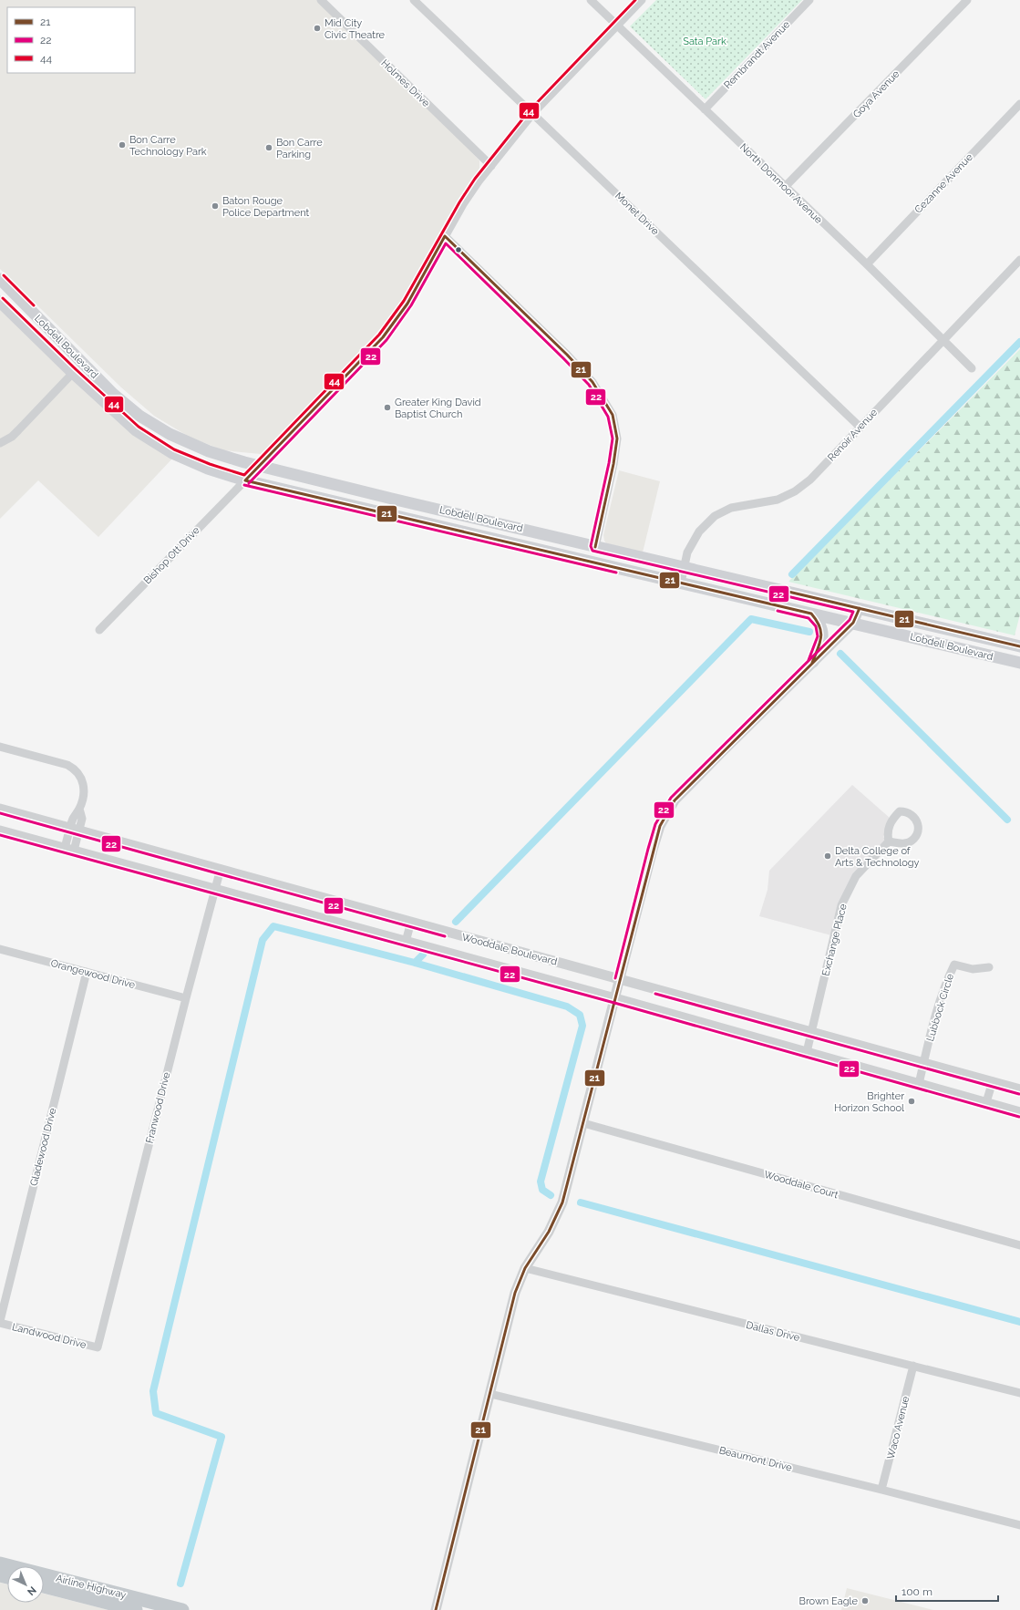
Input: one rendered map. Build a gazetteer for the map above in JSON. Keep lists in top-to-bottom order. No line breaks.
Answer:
{"streets":{"highway":["Airline Highway"],"main road":["Lobdell Boulevard"],"street":["Rembrandt Avenue","Holmes Drive","Goya Avenue","North Donmoor Avenue","Cezanne Avenue","Monet Drive","Renoir Avenue","Bishop Ott Drive","Exchange Place","Wooddale Boulevard","Orangewood Drive","Lubbock Circle","Franwood Drive","Gladewood Drive","Wooddale Court","Dallas Drive","Landwood Drive","Waco Avenue","Beaumont Drive"]},"crossings":[["Rembrandt Avenue","North Donmoor Avenue"],["Goya Avenue","North Donmoor Avenue"],["North Donmoor Avenue","Cezanne Avenue"],["North Donmoor Avenue","Renoir Avenue"],["Monet Drive","Renoir Avenue"],["Lobdell Boulevard","Renoir Avenue"],["Lobdell Boulevard","Bishop Ott Drive"],["Exchange Place","Wooddale Boulevard"],["Wooddale Boulevard","Lubbock Circle"],["Wooddale Boulevard","Franwood Drive"],["Orangewood Drive","Franwood Drive"],["Orangewood Drive","Gladewood Drive"],["Franwood Drive","Landwood Drive"],["Gladewood Drive","Landwood Drive"],["Dallas Drive","Waco Avenue"],["Waco Avenue","Beaumont Drive"]],"parks":["Sata Park"],"places":["Mid City Civic Theatre","Bon Carre Technology Park","Bon Carre Parking","Baton Rouge Police Department","Greater King David Baptist Church","Delta College of Arts & Technology","Brighter Horizon School","Brown Eagle"],"lines":["transit line 44","transit line 21","transit line 22"],"legend":["21","22","44"],"scale_bar":"100 m","north":"bottom right"}
